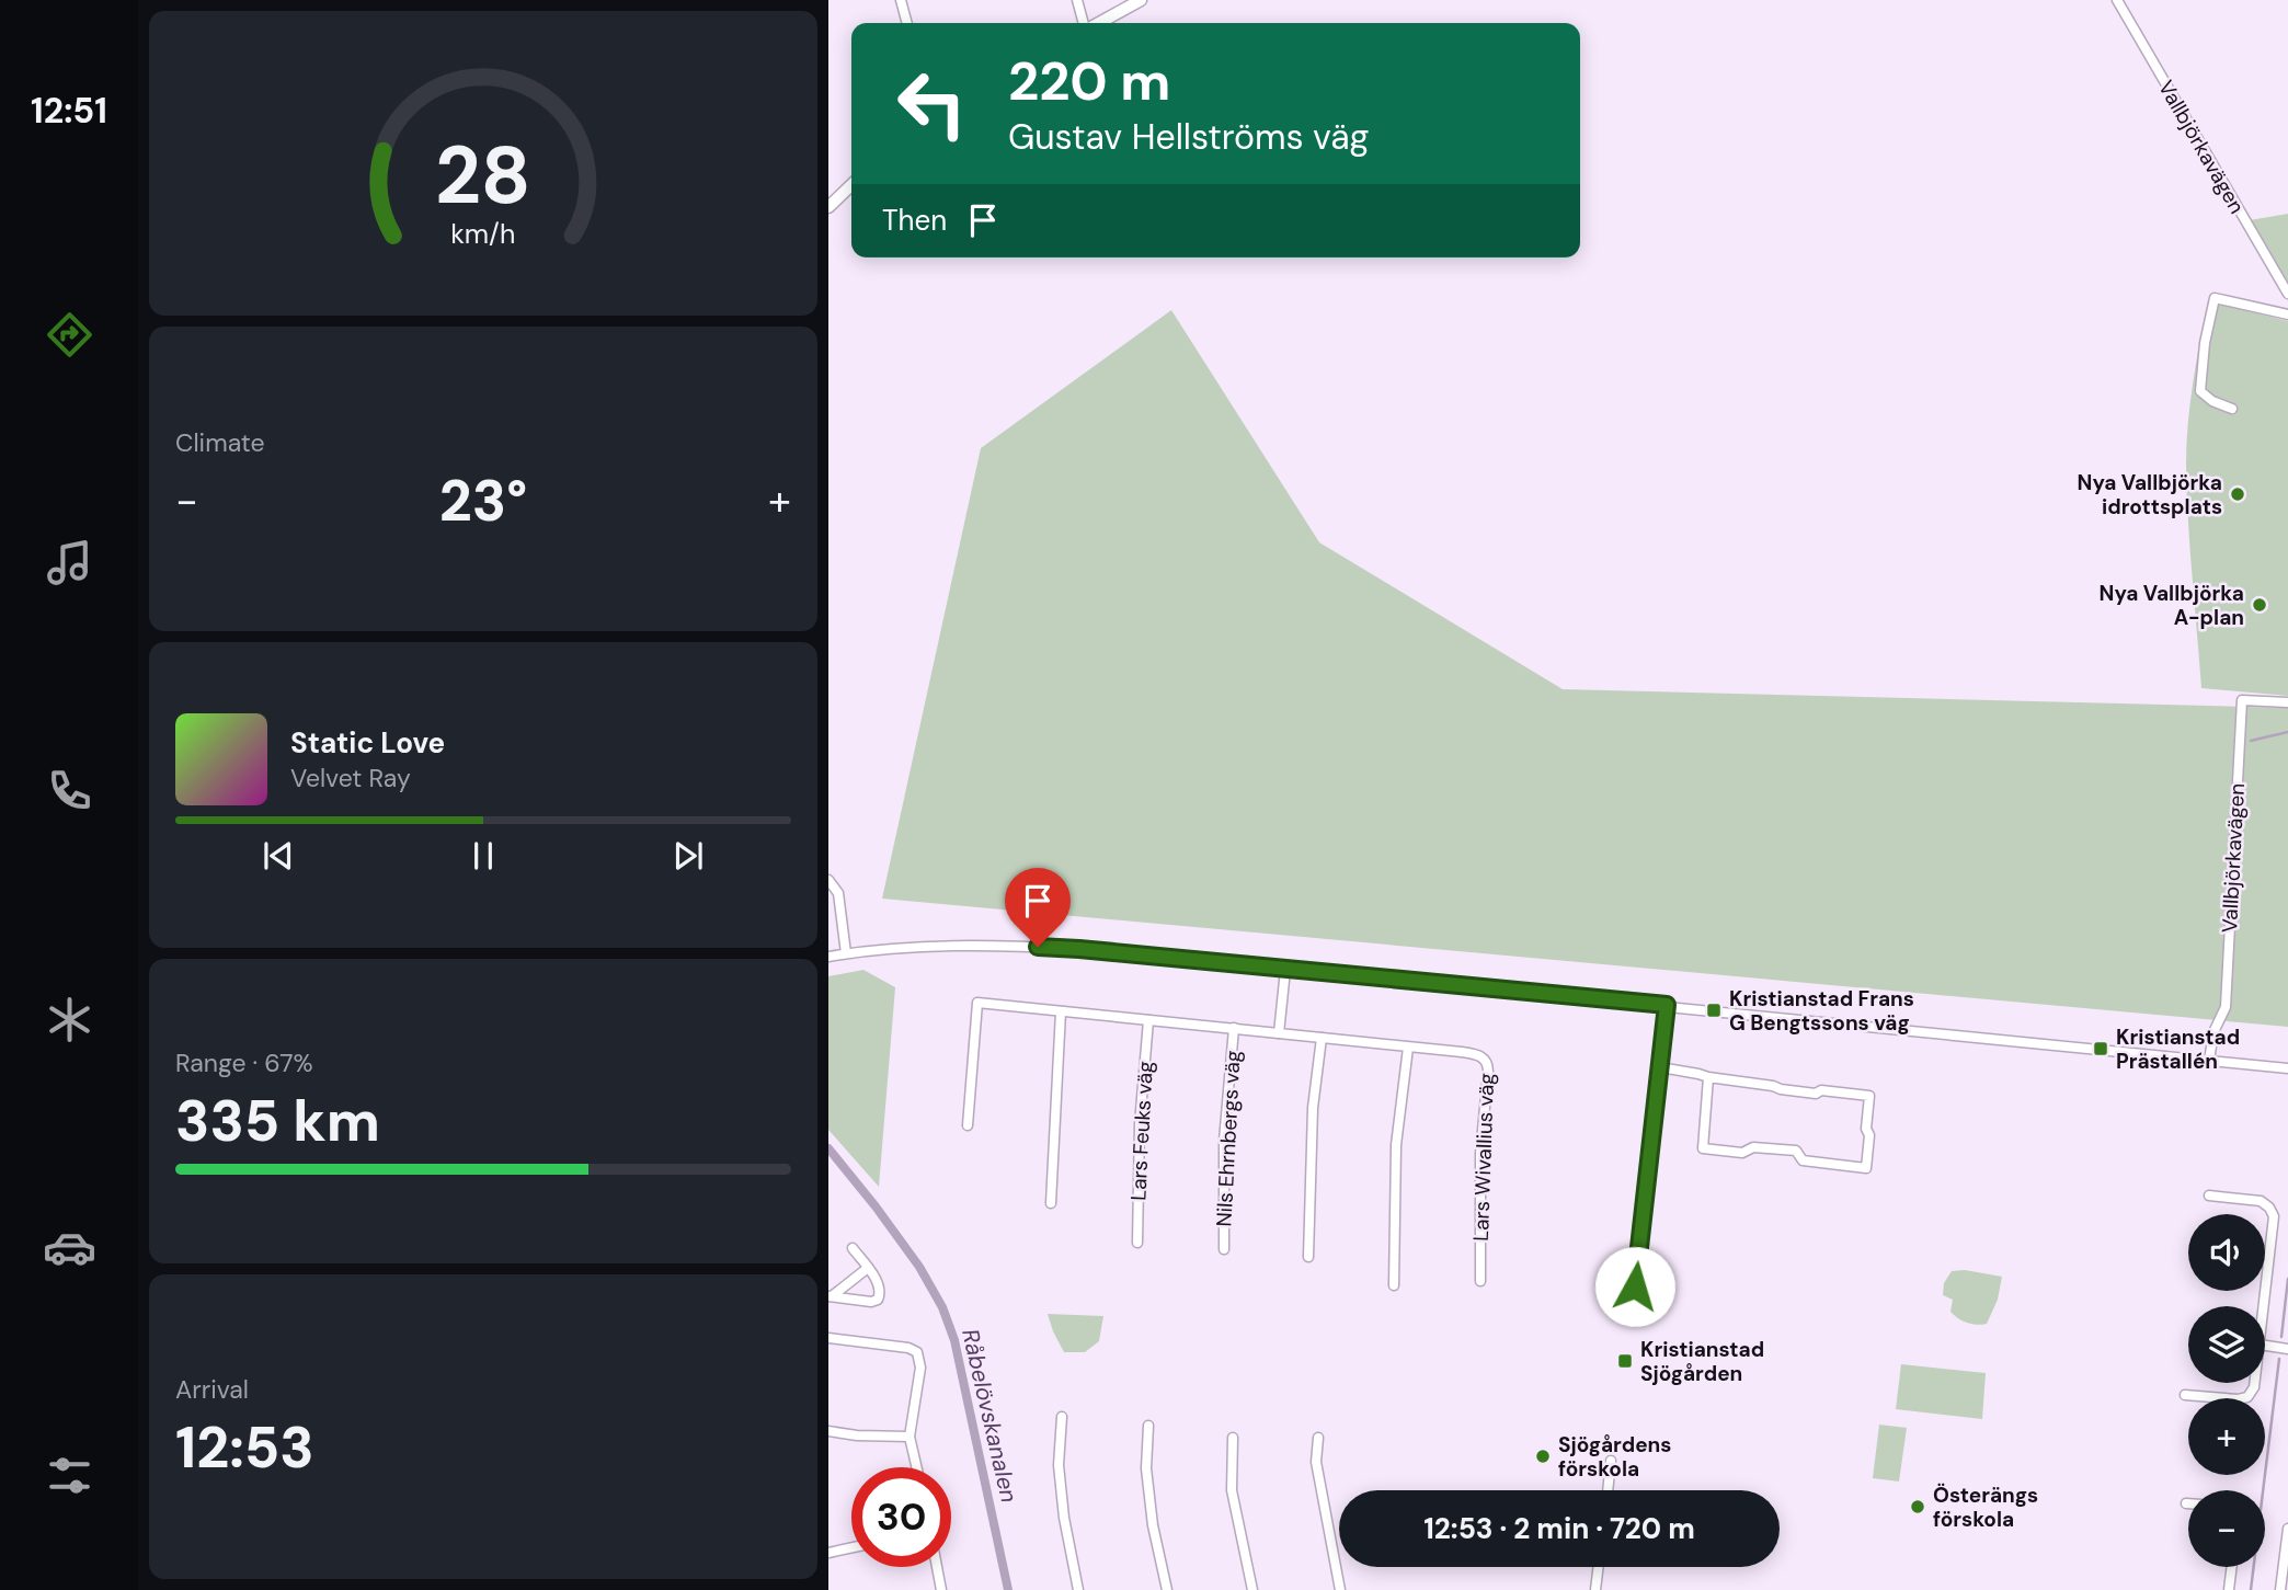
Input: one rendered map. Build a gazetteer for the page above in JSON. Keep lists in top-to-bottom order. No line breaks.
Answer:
{"streets":{"street":["Vallbjörkavägen","Lars Feuks väg","Nils Ehrnbergs väg","Lars Wivallius väg"]},"crossings":[["Lars Feuks väg","Lars Wivallius väg"],["Nils Ehrnbergs väg","Lars Wivallius väg"]],"water":["Råbelövskanalen"],"places":{"other":["Nya Vallbjörka idrottsplats","Nya Vallbjörka A-plan","Sjögårdens förskola","Österängs förskola"],"transit":["Kristianstad Frans G Bengtssons väg","Kristianstad Prästallén","Kristianstad Sjögården"]},"page":{"tabs":"12:51","turn":["220 m","Gustav Hellströms väg"],"then":"Then","tile":["Climate",["Range · 67%","335 km"],["Arrival","12:53"]],"heat":["−","23°","+"],"song":["Static Love","Velvet Ray"],"map_buttons":["+","−"],"limit":"30","trip":"12:53 · 2 min · 720 m","gauge":["28","km/h"]}}
